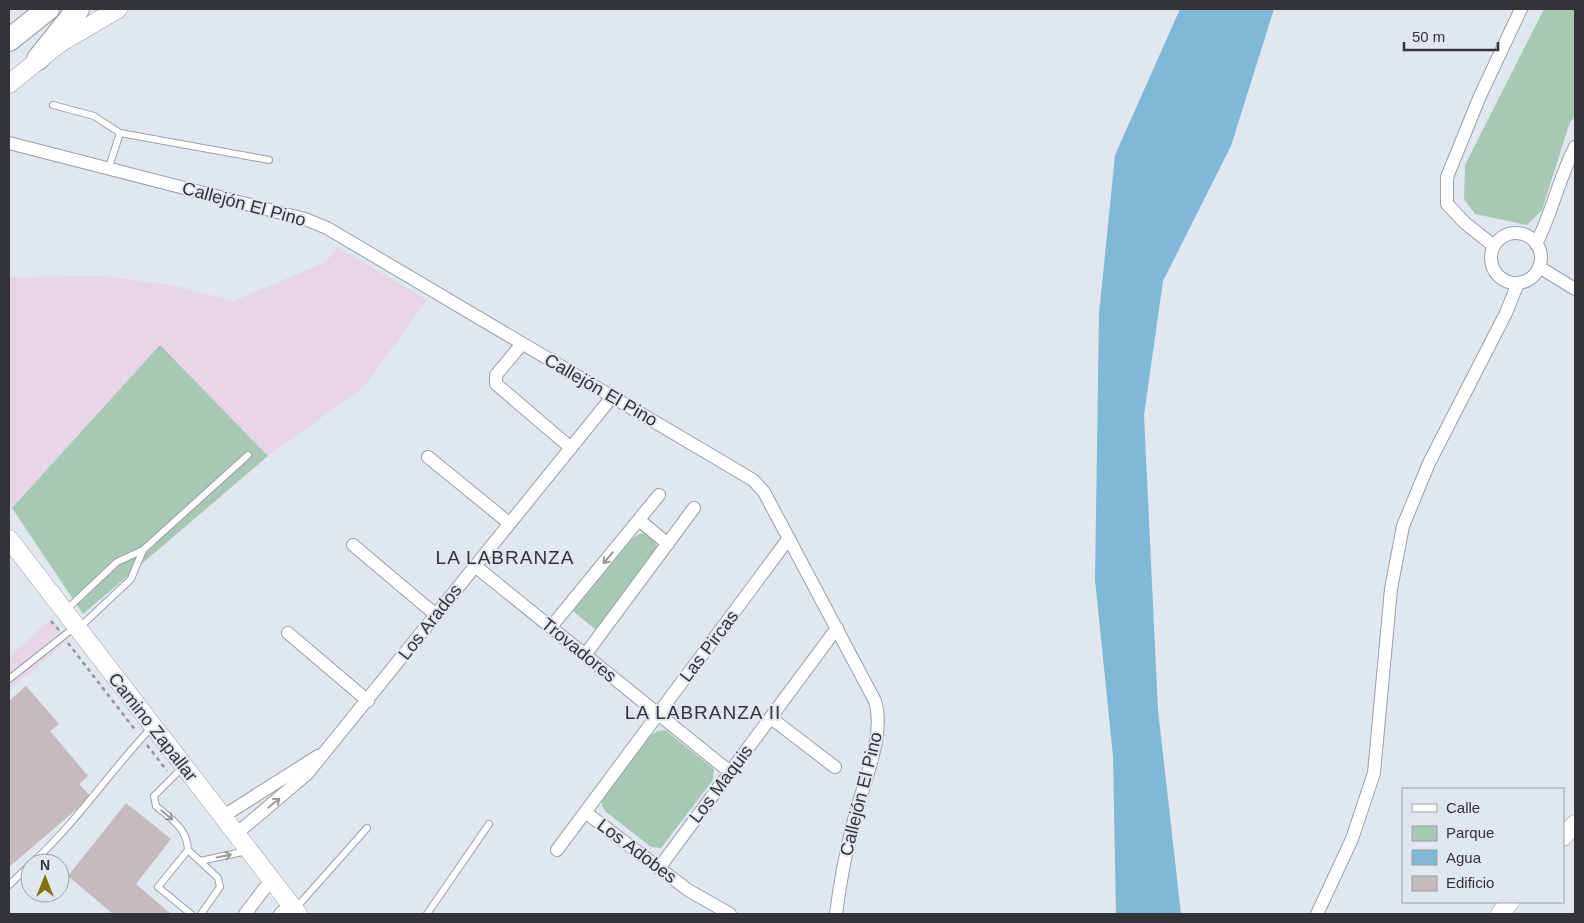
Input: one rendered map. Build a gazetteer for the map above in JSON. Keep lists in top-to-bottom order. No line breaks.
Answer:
{"streets":{"street":["Callejón El Pino","Los Arados","Las Pircas","Trovadores","Camino Zapallar","Los Maquis","Los Adobes"]},"crossings":[["Callejón El Pino","Los Arados"],["Callejón El Pino","Las Pircas"],["Callejón El Pino","Los Maquis"],["Los Arados","Trovadores"],["Los Arados","Camino Zapallar"],["Las Pircas","Trovadores"],["Las Pircas","Los Adobes"],["Trovadores","Los Maquis"],["Los Maquis","Los Adobes"]],"districts":["LA LABRANZA","LA LABRANZA II"],"legend":["Calle","Parque","Agua","Edificio"],"scale_bar":"50 m","north":"top"}
